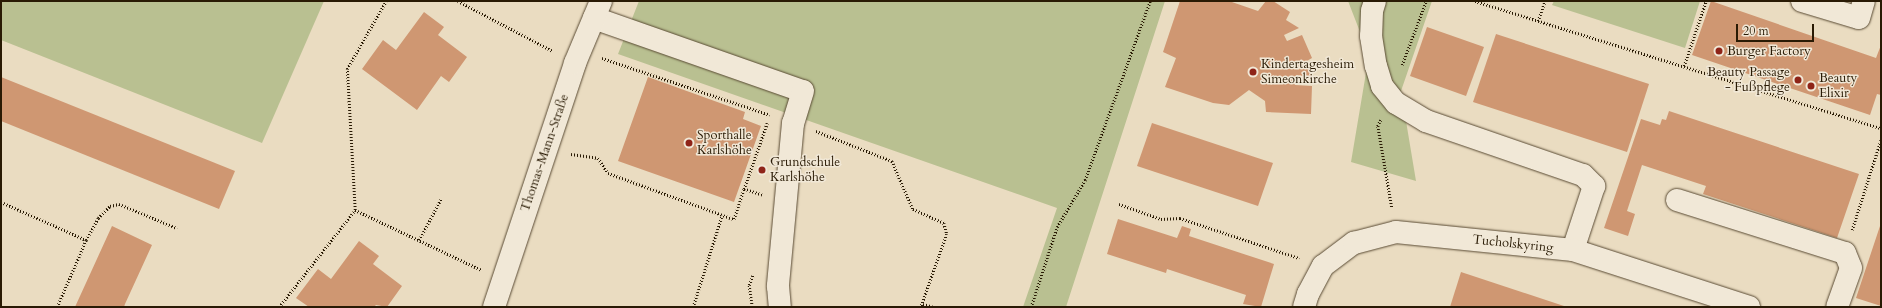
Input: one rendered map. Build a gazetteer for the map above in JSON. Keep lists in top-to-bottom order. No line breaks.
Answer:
{"streets":{"street":["Thomas-Mann-Straße","Tucholskyring"]},"places":["Burger Factory","Kindertagesheim Simeonkirche","Beauty Passage - Fußpflege","Beauty Elixir","Sporthalle Karlshöhe","Grundschule Karlshöhe"],"scale_bar":"20 m"}
